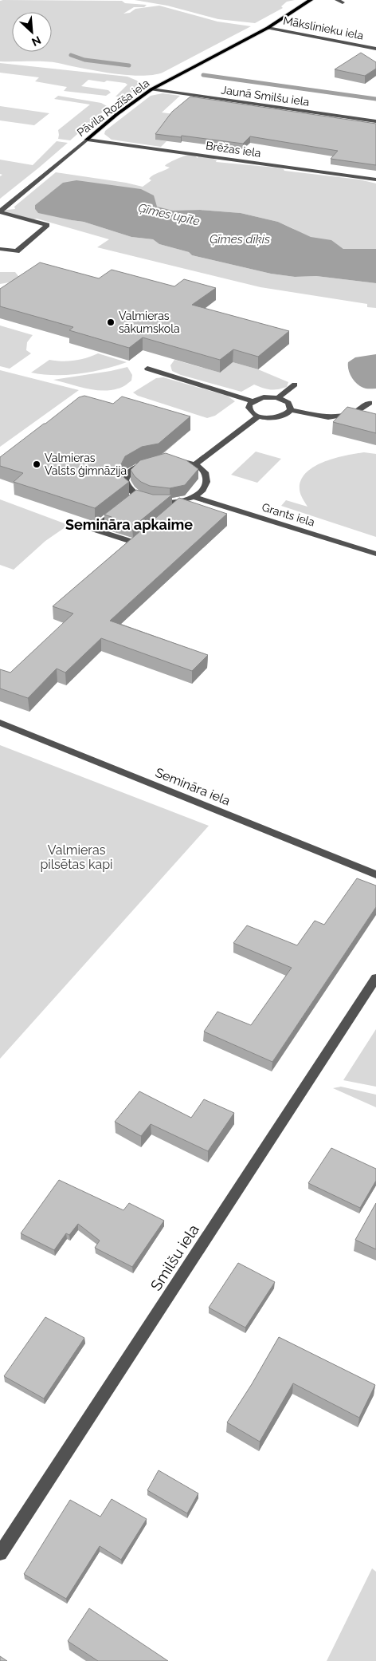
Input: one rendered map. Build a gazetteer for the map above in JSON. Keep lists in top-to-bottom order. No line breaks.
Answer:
{"streets":{"main road":["Pāvila Rozīša iela"],"street":["Mākslinieku iela","Jaunā Smilšu iela","Brēžas iela","Grants iela","Semināra iela","Smilšu iela"]},"crossings":[["Mākslinieku iela","Pāvila Rozīša iela"],["Jaunā Smilšu iela","Pāvila Rozīša iela"],["Pāvila Rozīša iela","Brēžas iela"]],"districts":["Semināra apkaime"],"water":["Ģīmes upīte","Ģīmes dīķis"],"parks":["Valmieras pilsētas kapi"],"places":["Valmieras sākumskola","Valmieras Valsts ģimnāzija"],"north":"bottom right"}
